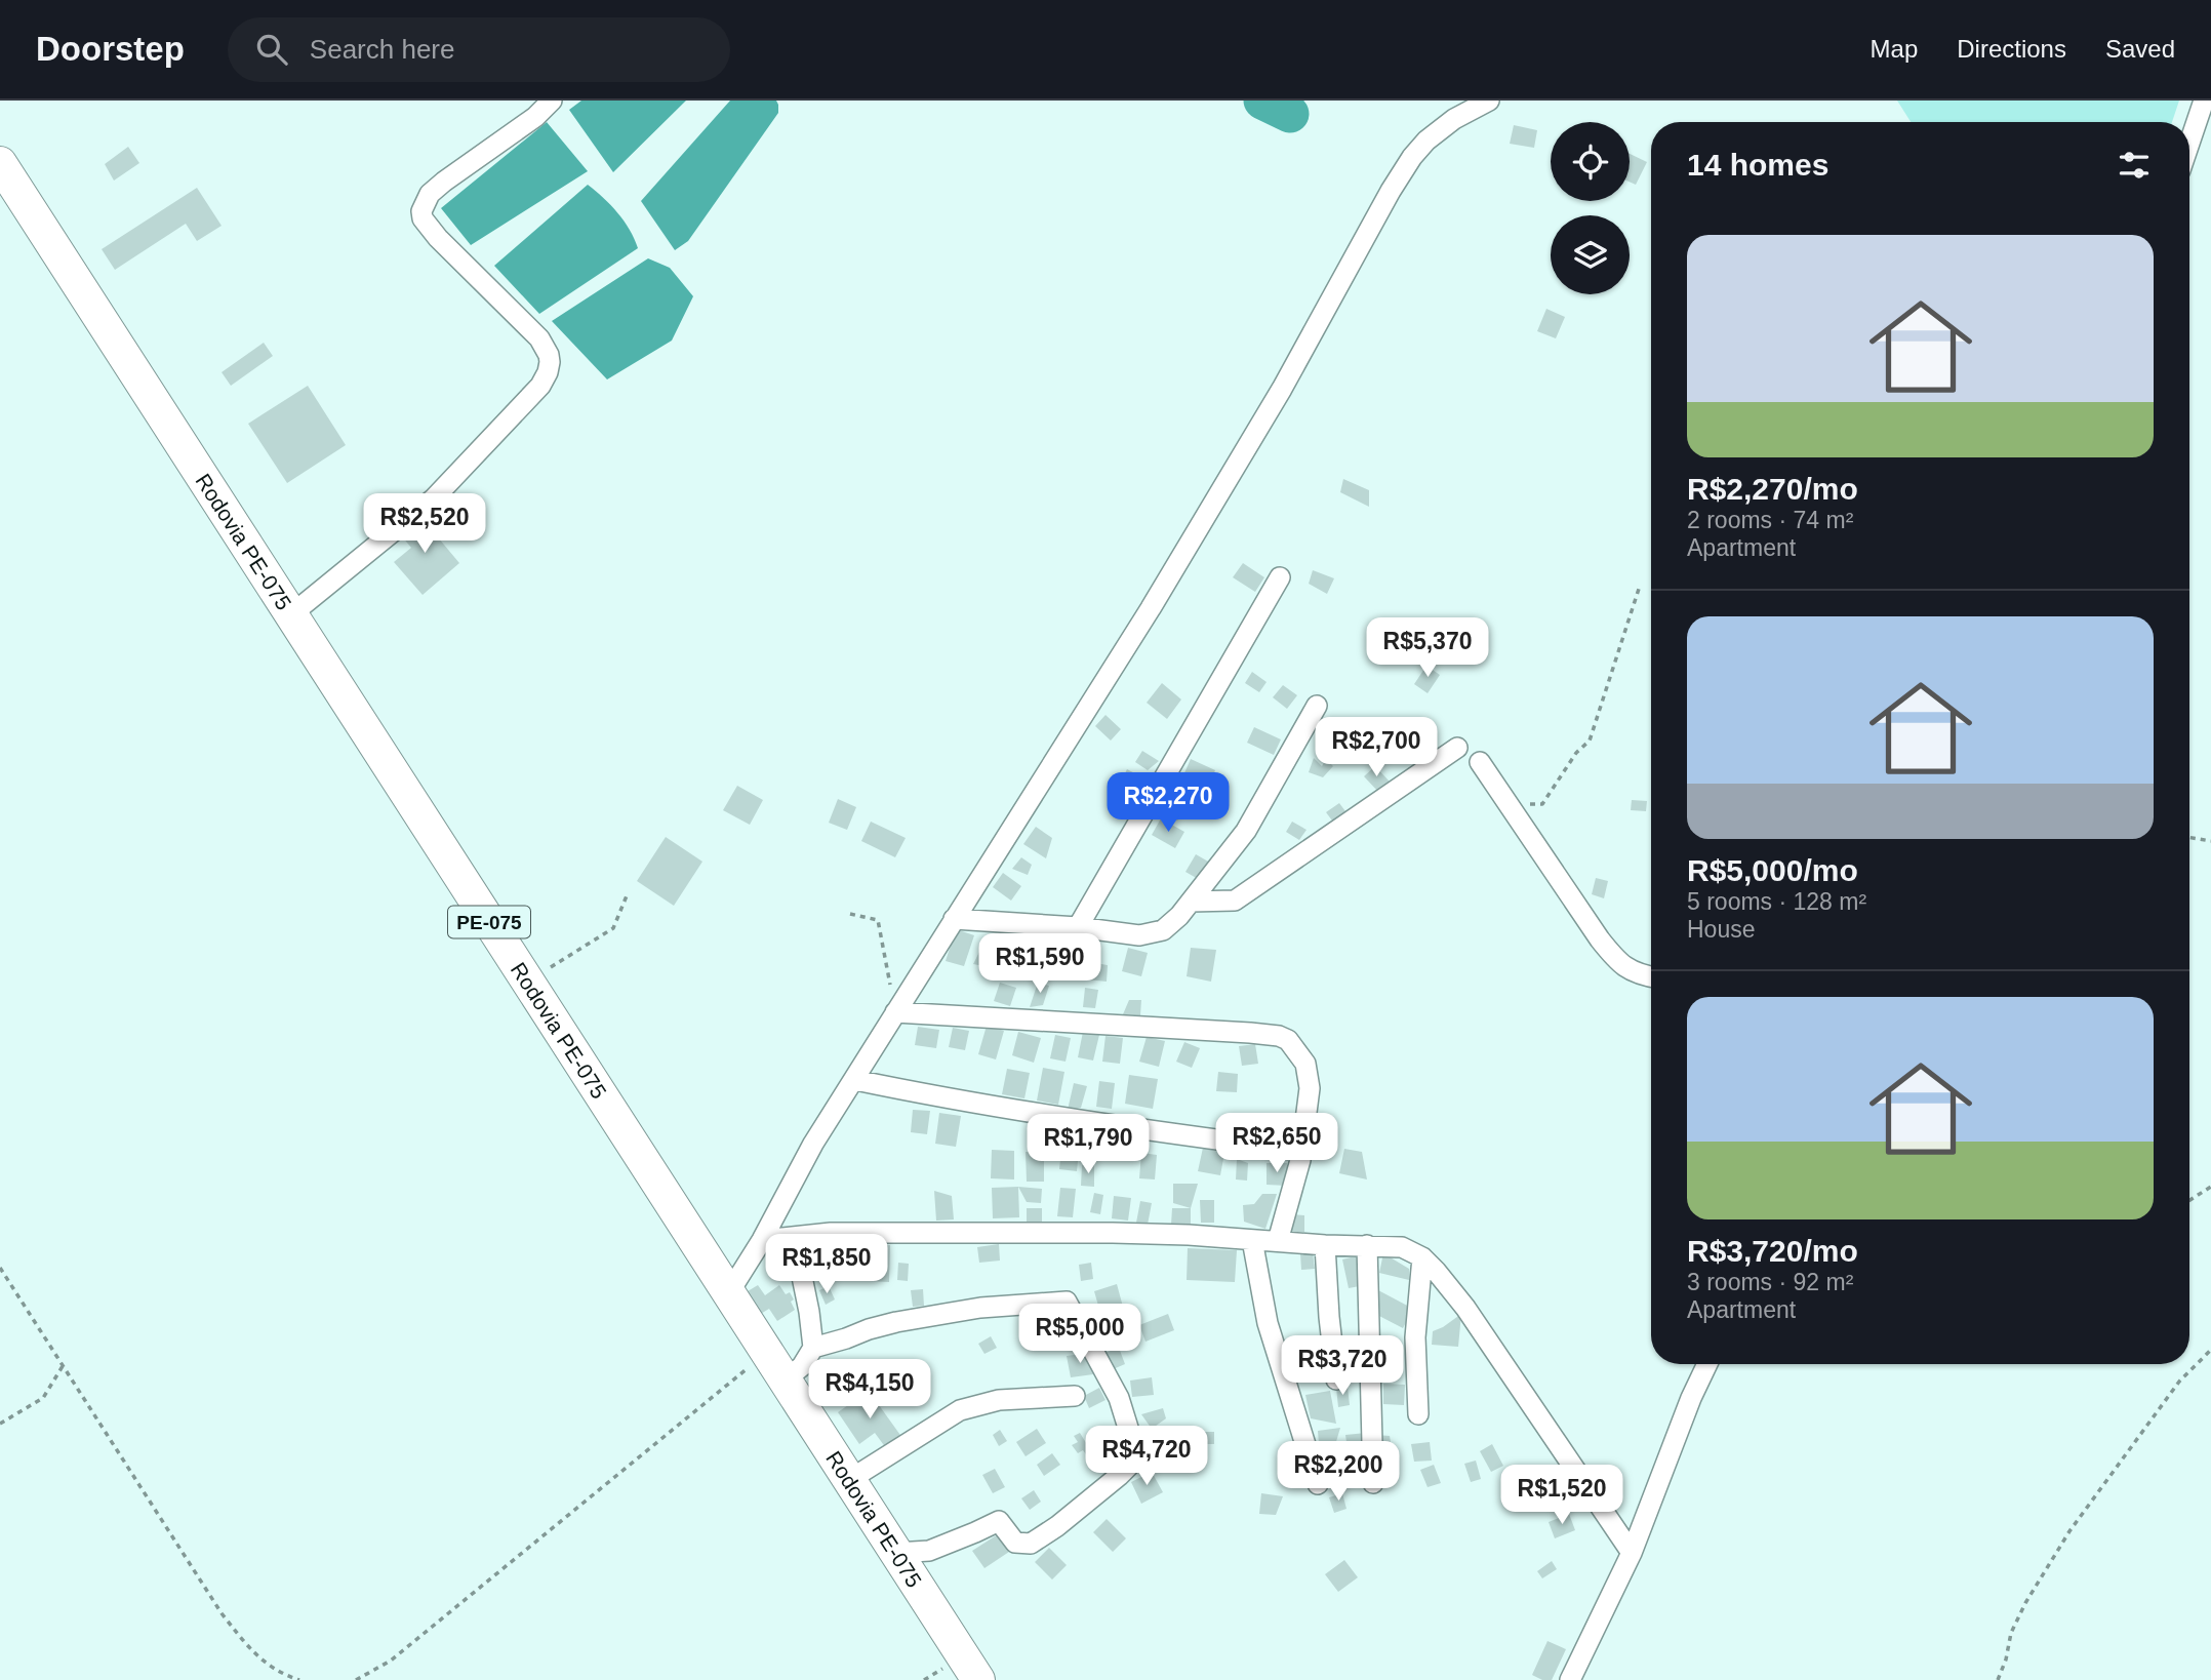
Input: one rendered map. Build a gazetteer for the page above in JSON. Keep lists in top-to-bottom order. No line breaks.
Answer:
{"streets":{"main road":["Rodovia PE-075","PE-075"]},"page":{"header":"Doorstep","search":"Search here","nav":["Map","Directions","Saved"],"heading":"14 homes","list":[{"name":"R$2,270/mo","note":"2 rooms · 74 m² · Apartment"},{"name":"R$5,000/mo","note":"5 rooms · 128 m² · House"},{"name":"R$3,720/mo","note":"3 rooms · 92 m² · Apartment"}],"price":["R$2,520","R$5,370","R$2,700","R$2,270","R$1,590","R$2,650","R$1,790","R$1,850","R$5,000","R$3,720","R$4,150","R$4,720","R$2,200","R$1,520"]}}
